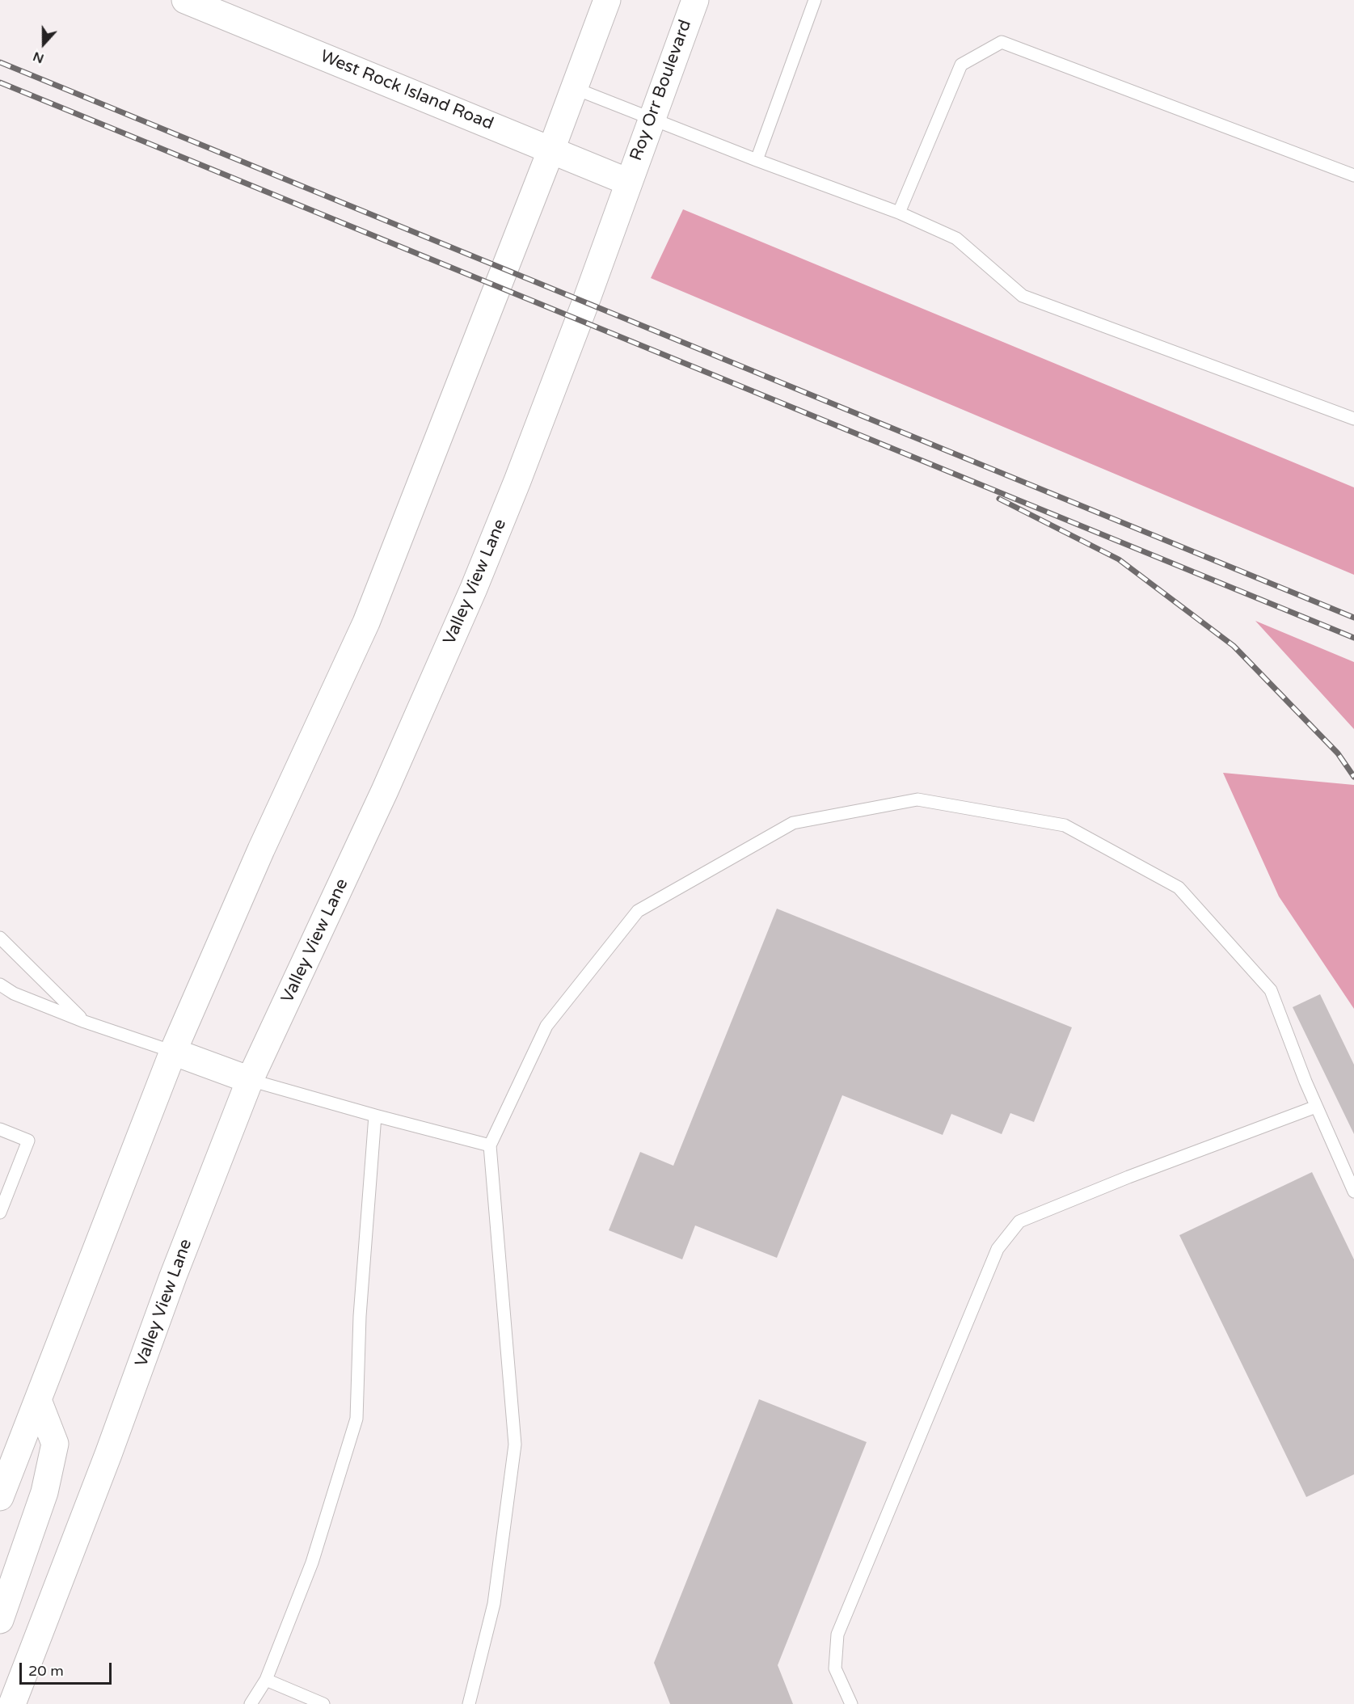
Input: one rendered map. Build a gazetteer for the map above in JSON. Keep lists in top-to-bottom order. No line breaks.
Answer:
{"streets":{"main road":["West Rock Island Road","Roy Orr Boulevard","Valley View Lane"]},"crossings":[["West Rock Island Road","Roy Orr Boulevard"],["West Rock Island Road","Valley View Lane"],["Roy Orr Boulevard","Valley View Lane"]],"scale_bar":"20 m","north":"bottom"}
